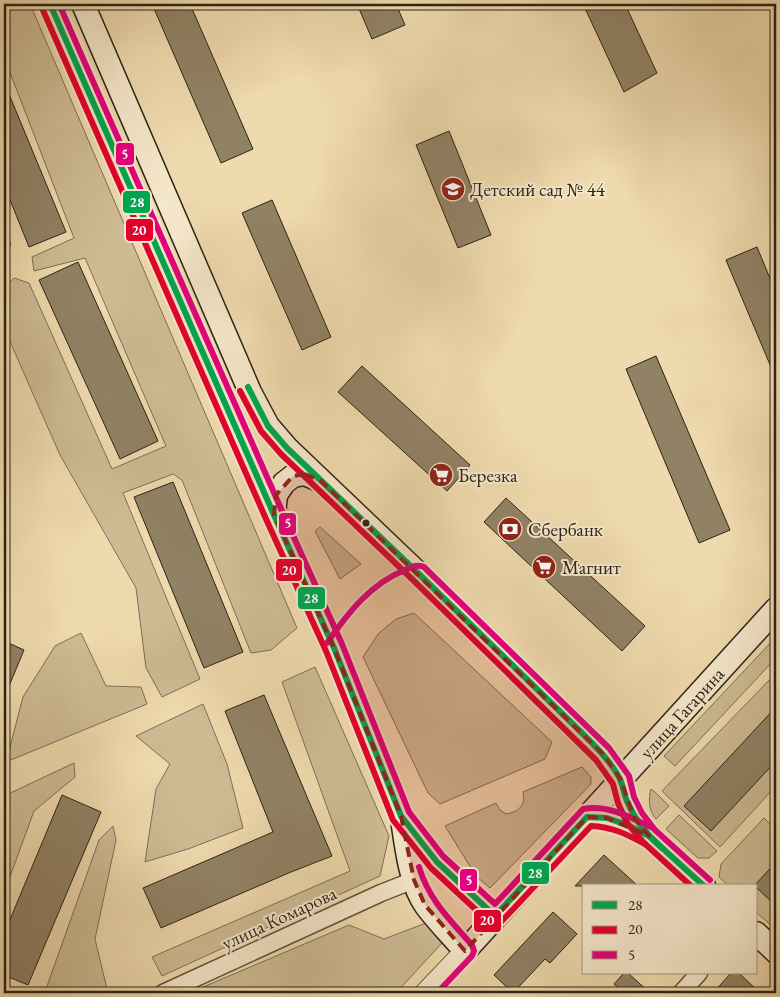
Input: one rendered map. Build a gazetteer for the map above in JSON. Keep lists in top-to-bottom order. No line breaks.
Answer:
{"streets":{"main road":["улица Гагарина"],"street":["улица Комарова"]},"places":{"school or university":["Детский сад № 44"],"supermarket":["Березка","Магнит"],"bank":["Сбербанк"]},"lines":["transit line 28","transit line 5","transit line 20"],"legend":["28","20","5"]}
